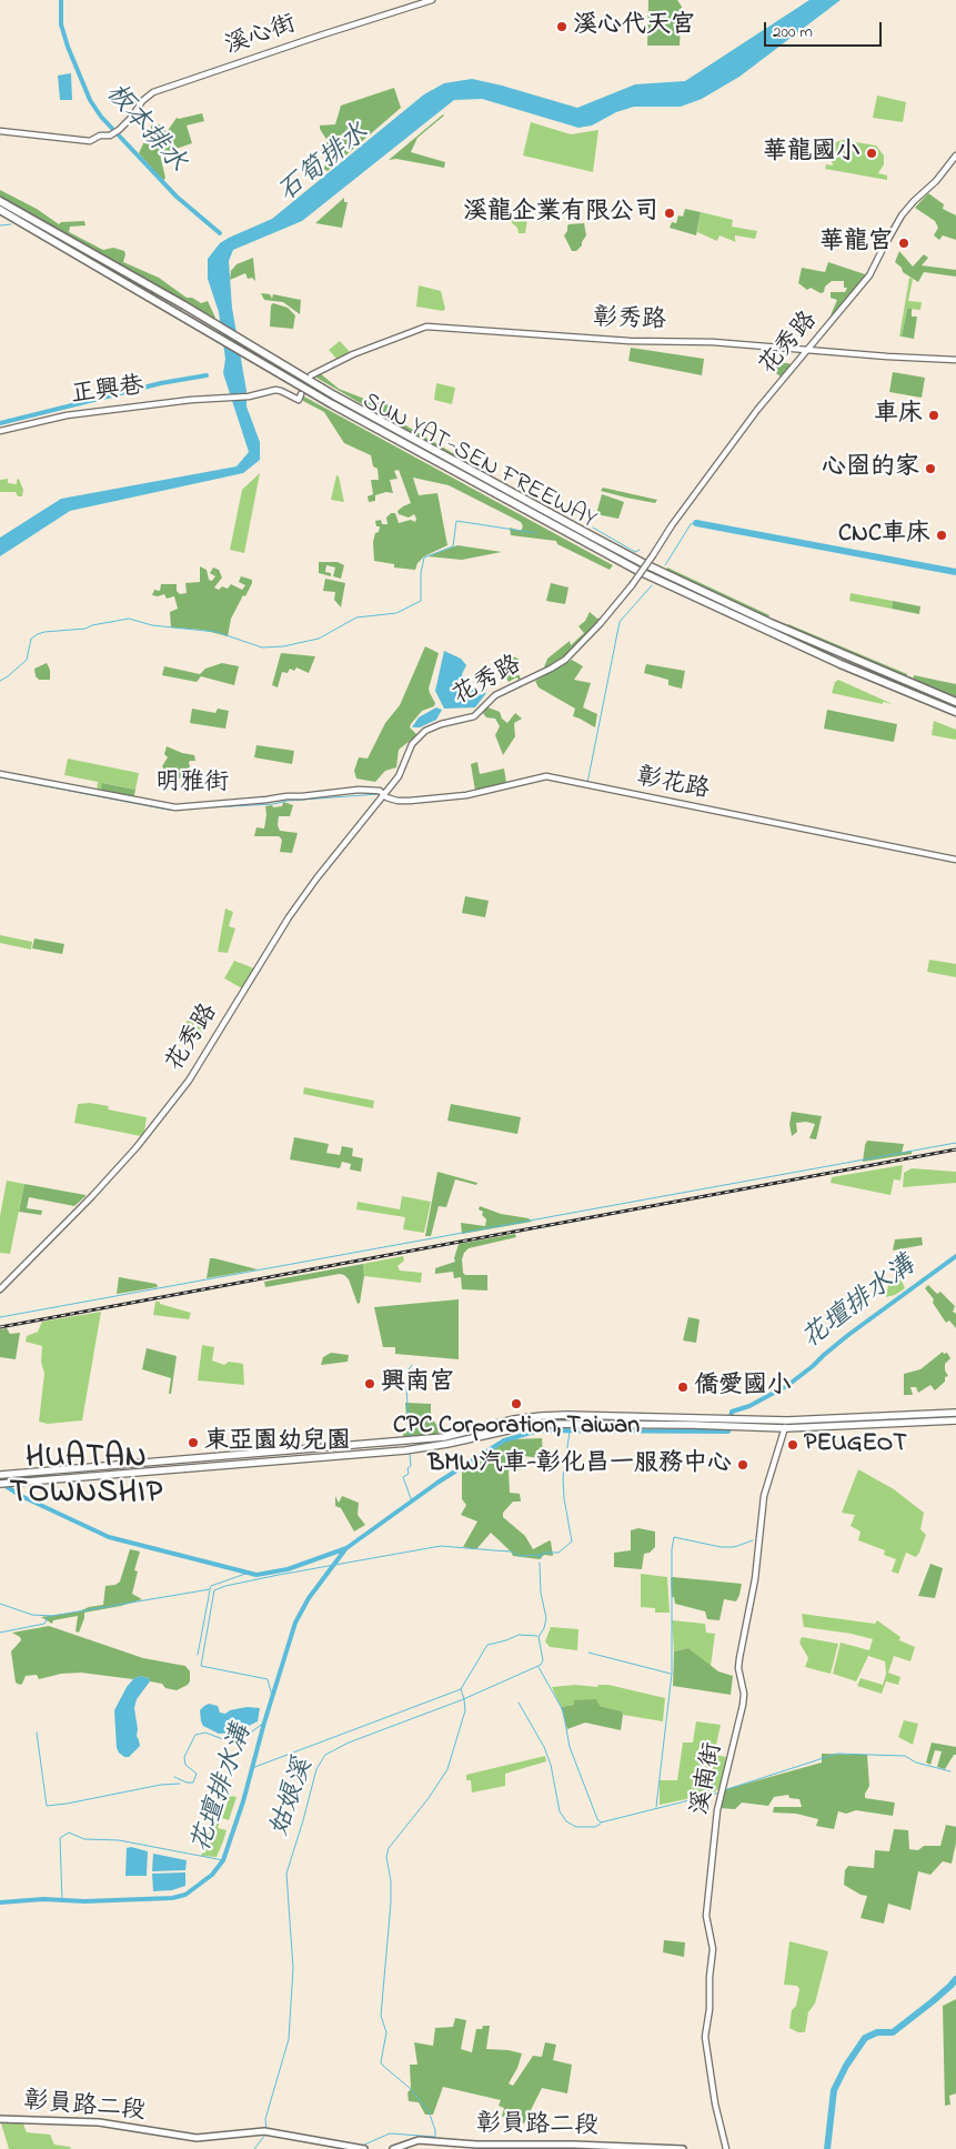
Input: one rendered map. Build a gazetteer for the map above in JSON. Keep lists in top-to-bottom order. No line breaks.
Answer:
{"streets":{"highway":["SUN YAT-SEN FREEWAY"],"main road":["彰員路二段"],"street":["溪心街","彰秀路","花秀路","正興巷","明雅街","彰花路","溪南街"]},"crossings":[["彰秀路","花秀路"],["花秀路","明雅街"],["花秀路","彰花路"],["明雅街","彰花路"]],"districts":["HUATAN TOWNSHIP"],"water":["板本排水","石筍排水","花壇排水溝","姑娘溪"],"places":["溪心代天宮","華龍國小","溪龍企業有限公司","華龍宮","車床","心囹的家","CNC車床","興南宮","僑愛國小","CPC Corporation, Taiwan","東亞園幼兒園","PEUGEOT","BMW汽車-彰化昌一服務中心"],"scale_bar":"200 m"}
